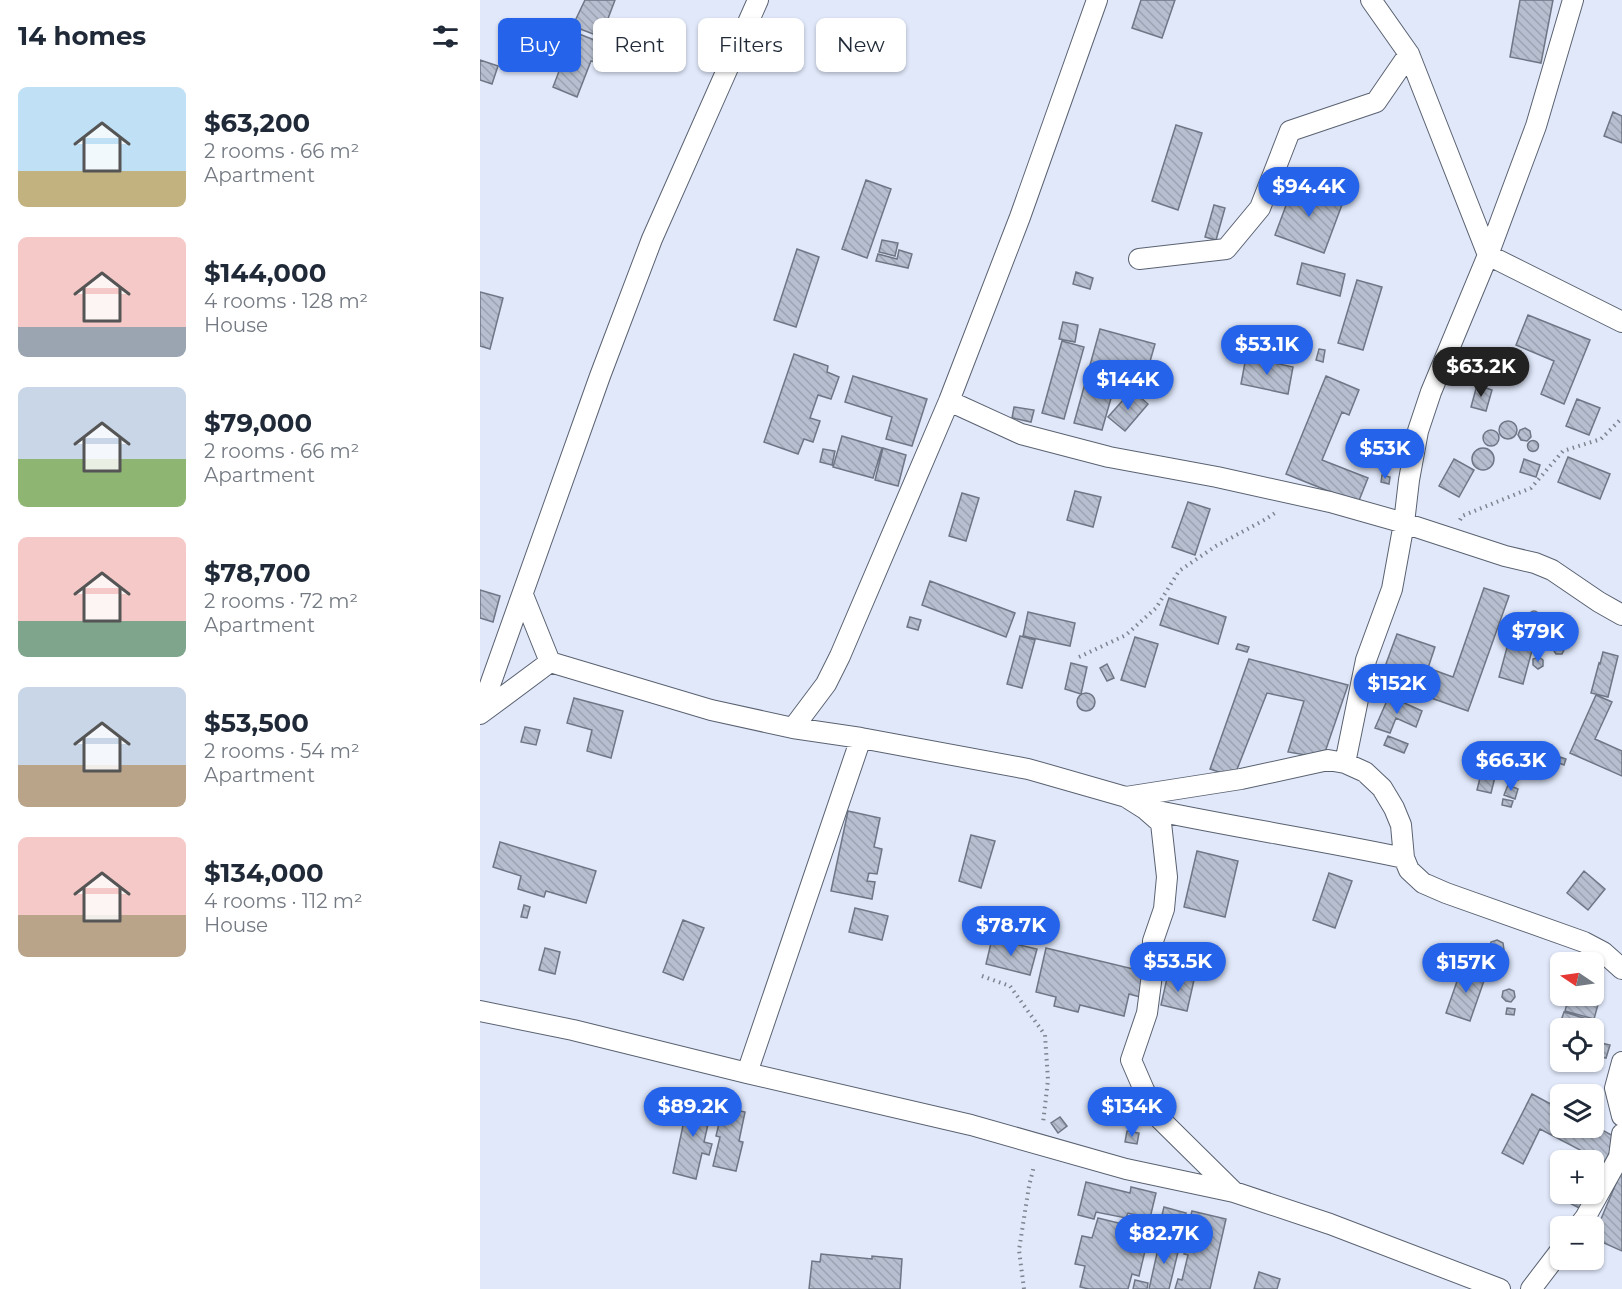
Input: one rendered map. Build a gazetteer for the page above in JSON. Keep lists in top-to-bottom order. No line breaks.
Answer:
{"north":"left","page":{"heading":"14 homes","chip":["Buy","Rent","Filters","New"],"list":[{"name":"$63,200","note":"2 rooms · 66 m² · Apartment"},{"name":"$144,000","note":"4 rooms · 128 m² · House"},{"name":"$79,000","note":"2 rooms · 66 m² · Apartment"},{"name":"$78,700","note":"2 rooms · 72 m² · Apartment"},{"name":"$53,500","note":"2 rooms · 54 m² · Apartment"},{"name":"$134,000","note":"4 rooms · 112 m² · House"}],"price":["$94.4K","$53.1K","$63.2K","$144K","$53K","$79K","$152K","$66.3K","$78.7K","$53.5K","$157K","$89.2K","$134K","$82.7K"],"map_buttons":["+","−"]}}
